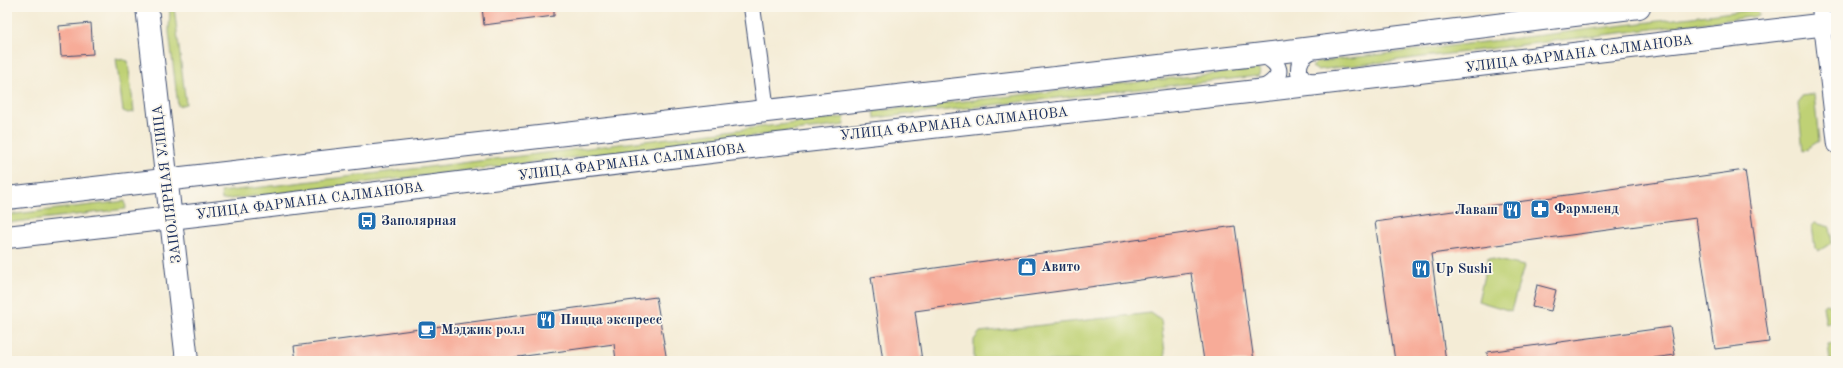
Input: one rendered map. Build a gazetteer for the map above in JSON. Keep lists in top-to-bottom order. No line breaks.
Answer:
{"streets":{"street":["УЛИЦА ФАРМАНА САЛМАНОВА","ЗАПОЛЯРНАЯ УЛИЦА"]},"crossings":[["УЛИЦА ФАРМАНА САЛМАНОВА","ЗАПОЛЯРНАЯ УЛИЦА"]],"places":{"pharmacy":["Фармленд"],"restaurant":["Лаваш","Up Sushi","Пицца экспресс"],"bus stop":["Заполярная"],"shop":["Авито"],"cafe":["Мэджик ролл"]}}
